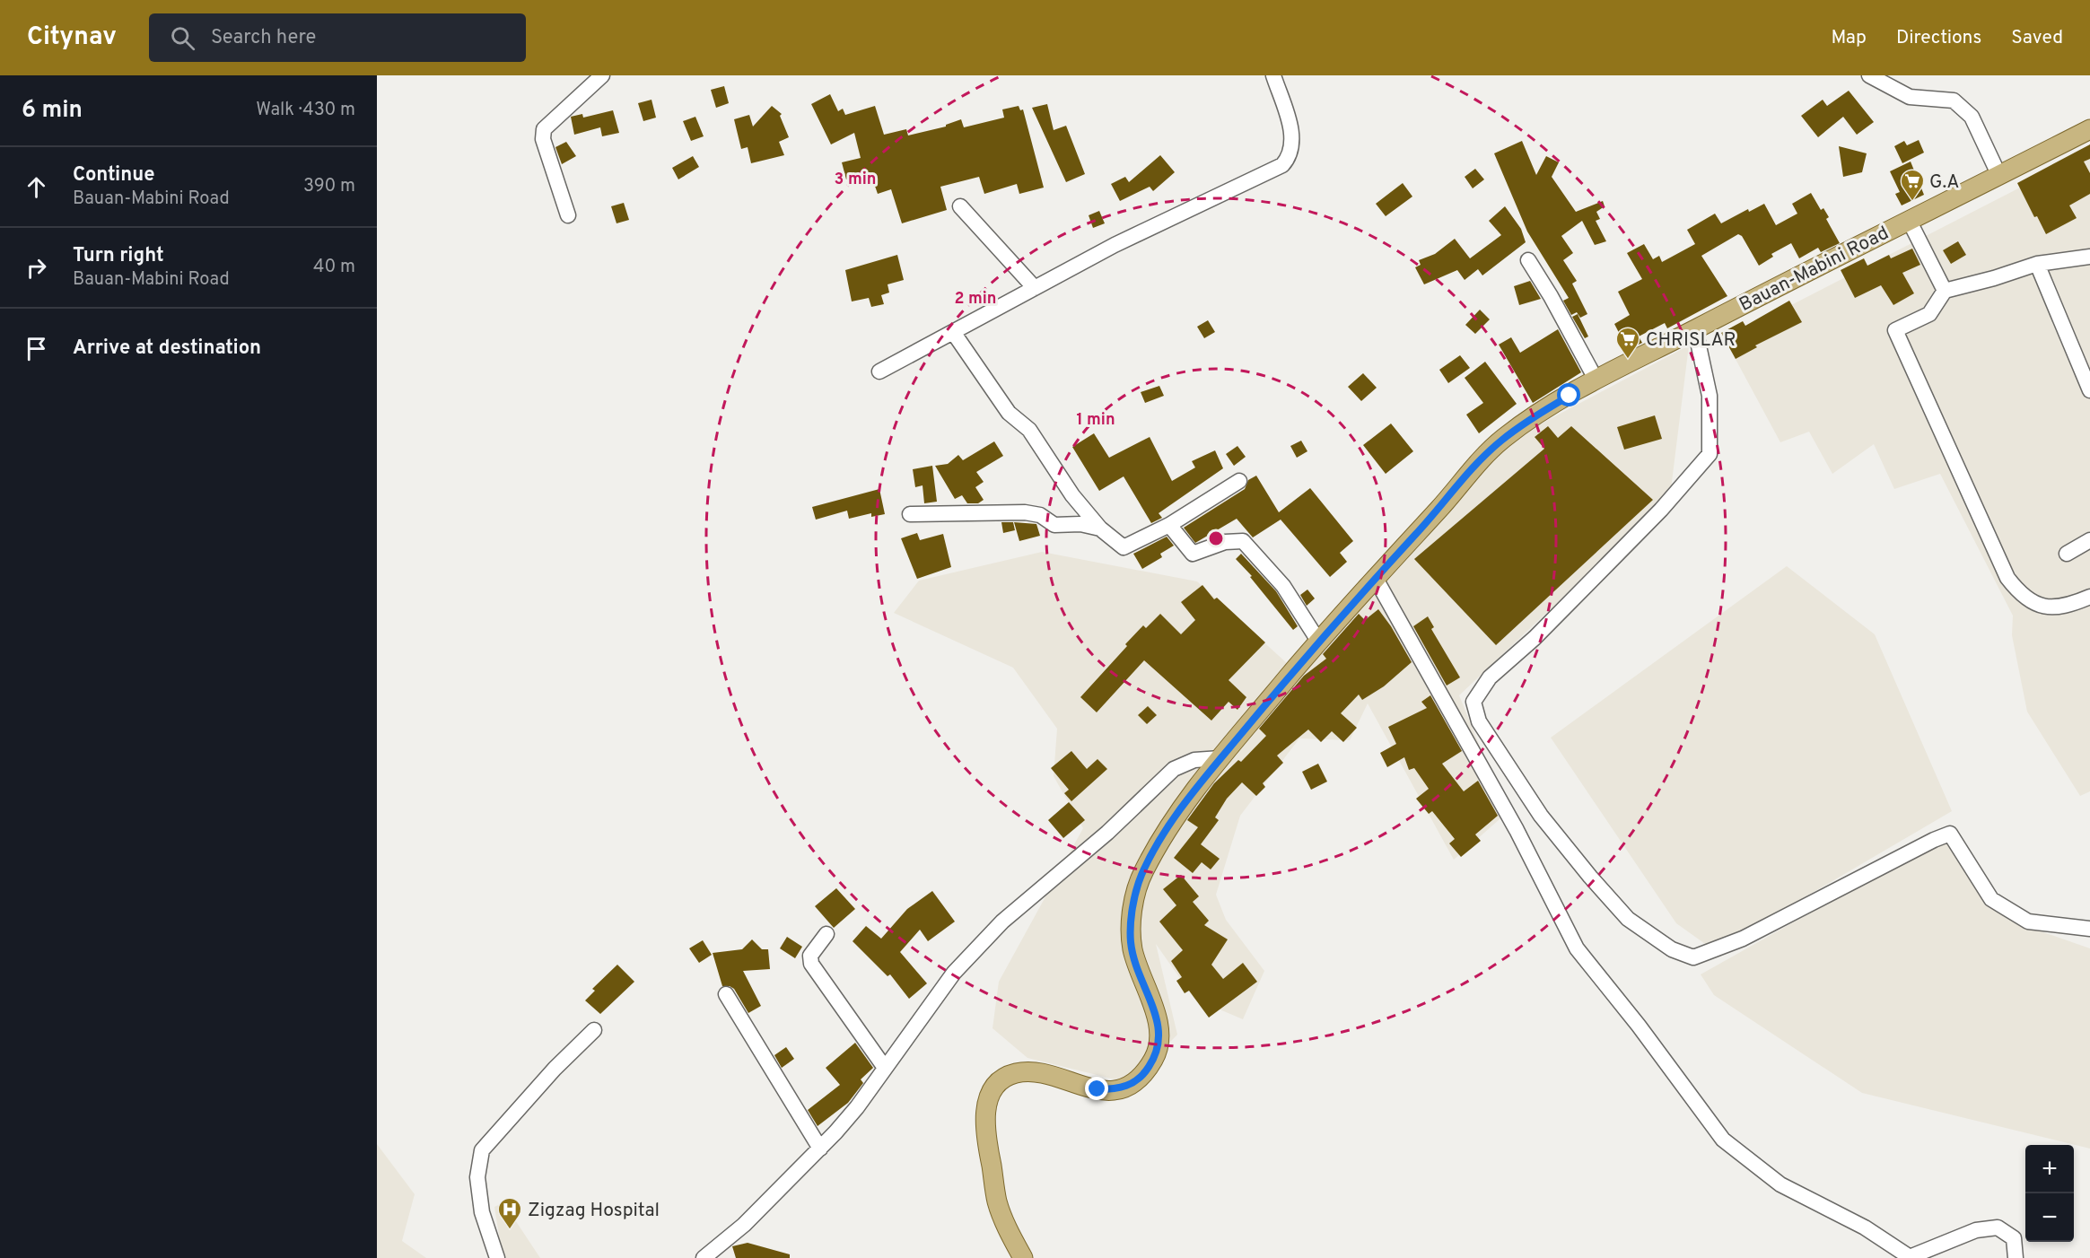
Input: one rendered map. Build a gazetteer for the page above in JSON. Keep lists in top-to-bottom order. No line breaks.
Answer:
{"streets":{"main road":["Bauan-Mabini Road"]},"places":{"supermarket":["G.A","CHRISLAR"],"hospital":["Zigzag Hospital"]},"page":{"header":"Citynav","search":"Search here","nav":["Map","Directions","Saved"],"heading":["6 min","Walk · 430 m"],"list":[["Continue","Bauan-Mabini Road","390 m"],["Turn right","Bauan-Mabini Road","40 m"],"Arrive at destination"],"map_buttons":["+","−"]},"rings":["3 min","2 min","1 min"]}
